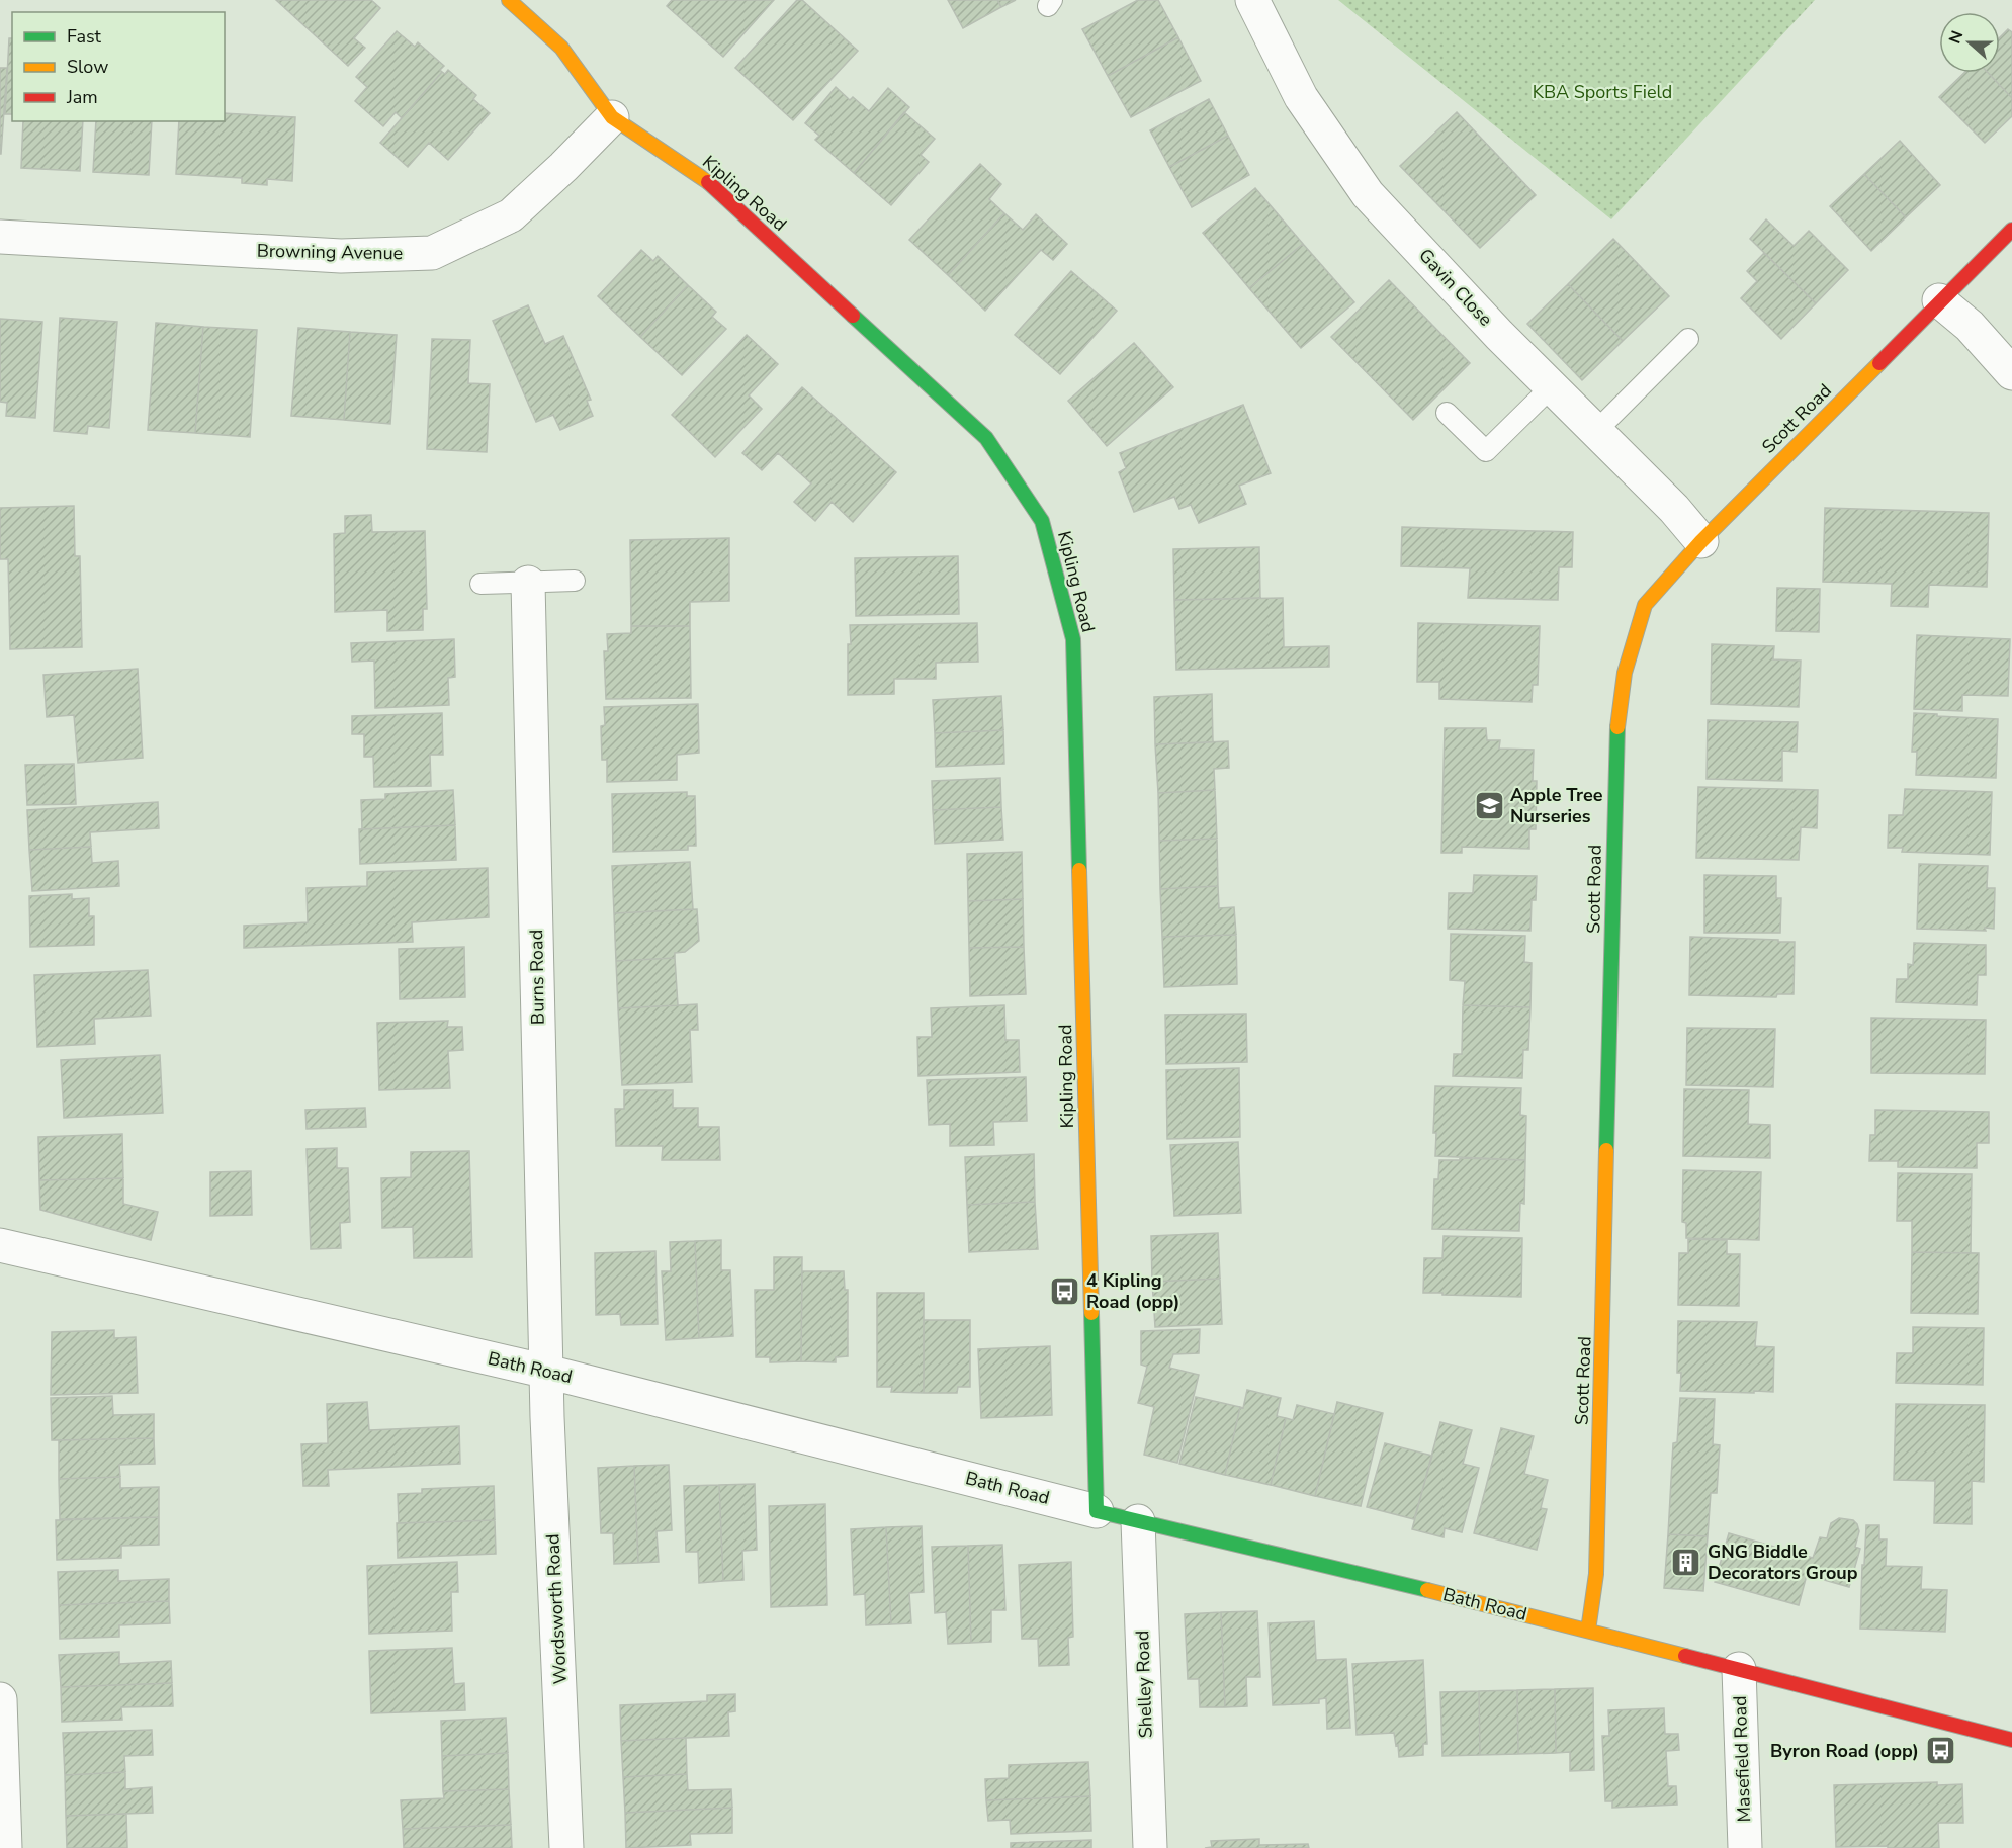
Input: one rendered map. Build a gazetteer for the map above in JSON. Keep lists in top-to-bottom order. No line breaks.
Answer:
{"streets":{"street":["Kipling Road","Browning Avenue","Gavin Close","Scott Road","Burns Road","Bath Road","Wordsworth Road","Shelley Road","Masefield Road"]},"crossings":[["Kipling Road","Browning Avenue"],["Kipling Road","Bath Road"],["Gavin Close","Scott Road"],["Scott Road","Bath Road"],["Burns Road","Bath Road"],["Burns Road","Wordsworth Road"],["Bath Road","Wordsworth Road"],["Bath Road","Shelley Road"],["Bath Road","Masefield Road"]],"parks":["KBA Sports Field"],"places":{"school or university":["Apple Tree Nurseries"],"bus stop":["4 Kipling Road (opp)","Byron Road (opp)"],"building":["GNG Biddle Decorators Group"]},"legend":["Fast","Slow","Jam"],"north":"left"}
